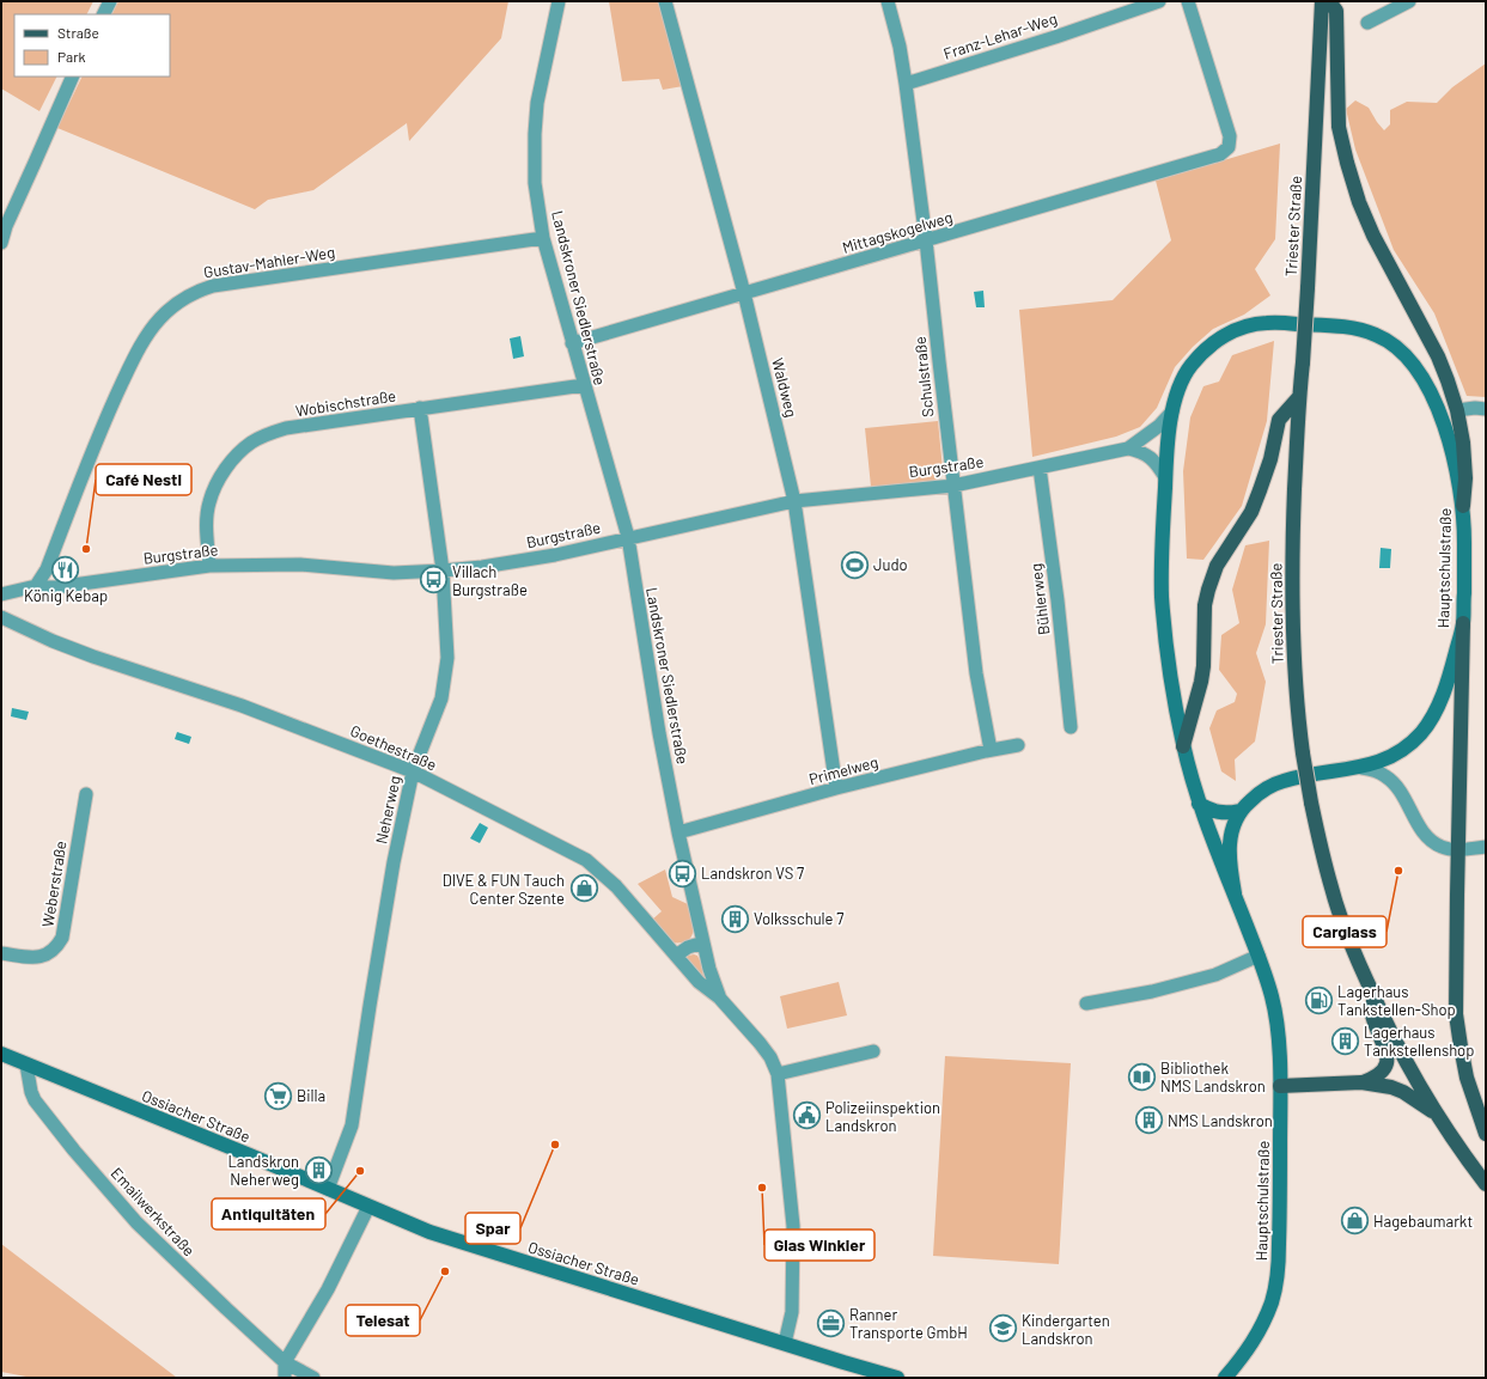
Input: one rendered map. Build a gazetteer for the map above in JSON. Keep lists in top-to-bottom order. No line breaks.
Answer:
{"streets":{"main road":["Triester Straße","Hauptschulstraße","Ossiacher Straße"],"street":["Franz-Lehar-Weg","Mittagskogelweg","Gustav-Mahler-Weg","Landskroner Siedlerstraße","Schulstraße","Waldweg","Wobischstraße","Burgstraße","Bühlerweg","Goethestraße","Primelweg","Neherweg","Weberstraße","Emailwerkstraße"]},"crossings":[["Franz-Lehar-Weg","Schulstraße"],["Mittagskogelweg","Landskroner Siedlerstraße"],["Mittagskogelweg","Schulstraße"],["Mittagskogelweg","Waldweg"],["Gustav-Mahler-Weg","Landskroner Siedlerstraße"],["Gustav-Mahler-Weg","Burgstraße"],["Landskroner Siedlerstraße","Wobischstraße"],["Landskroner Siedlerstraße","Burgstraße"],["Landskroner Siedlerstraße","Goethestraße"],["Landskroner Siedlerstraße","Primelweg"],["Landskroner Siedlerstraße","Ossiacher Straße"],["Schulstraße","Burgstraße"],["Schulstraße","Primelweg"],["Waldweg","Burgstraße"],["Waldweg","Primelweg"],["Wobischstraße","Burgstraße"],["Wobischstraße","Neherweg"],["Burgstraße","Hauptschulstraße"],["Burgstraße","Bühlerweg"],["Burgstraße","Neherweg"],["Goethestraße","Neherweg"],["Neherweg","Ossiacher Straße"],["Ossiacher Straße","Emailwerkstraße"]],"places":{"other":["Café Nestl","Carglass","Spar","Antiquitäten","Glas Winkler","Telesat"],"sports":["Judo"],"restaurant":["König Kebap"],"bus stop":["Villach Burgstraße","Landskron VS 7"],"shop":["DIVE & FUN Tauch Center Szente","Hagebaumarkt"],"building":["Volksschule 7","Lagerhaus Tankstellenshop","NMS Landskron","Landskron Neherweg"],"fuel station":["Lagerhaus Tankstellen-Shop"],"library":["Bibliothek NMS Landskron"],"supermarket":["Billa"],"public building":["Polizeiinspektion Landskron"],"office":["Ranner Transporte GmbH"],"school or university":["Kindergarten Landskron"]},"legend":["Straße","Park"]}
